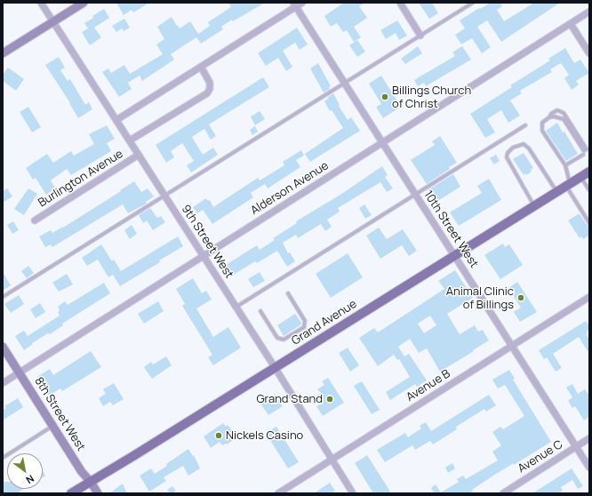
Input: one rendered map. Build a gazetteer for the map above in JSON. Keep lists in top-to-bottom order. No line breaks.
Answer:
{"streets":{"main road":["Grand Avenue"],"street":["Burlington Avenue","Alderson Avenue","10th Street West","9th Street West","Avenue B","8th Street West","Avenue C"]},"crossings":[["Burlington Avenue","9th Street West"],["Alderson Avenue","10th Street West"],["Alderson Avenue","9th Street West"],["Alderson Avenue","8th Street West"],["10th Street West","Grand Avenue"],["10th Street West","Avenue B"],["10th Street West","Avenue C"],["9th Street West","Grand Avenue"],["9th Street West","Avenue B"],["Grand Avenue","8th Street West"]],"places":["Billings Church of Christ","Animal Clinic of Billings","Grand Stand","Nickels Casino"],"north":"bottom right"}
